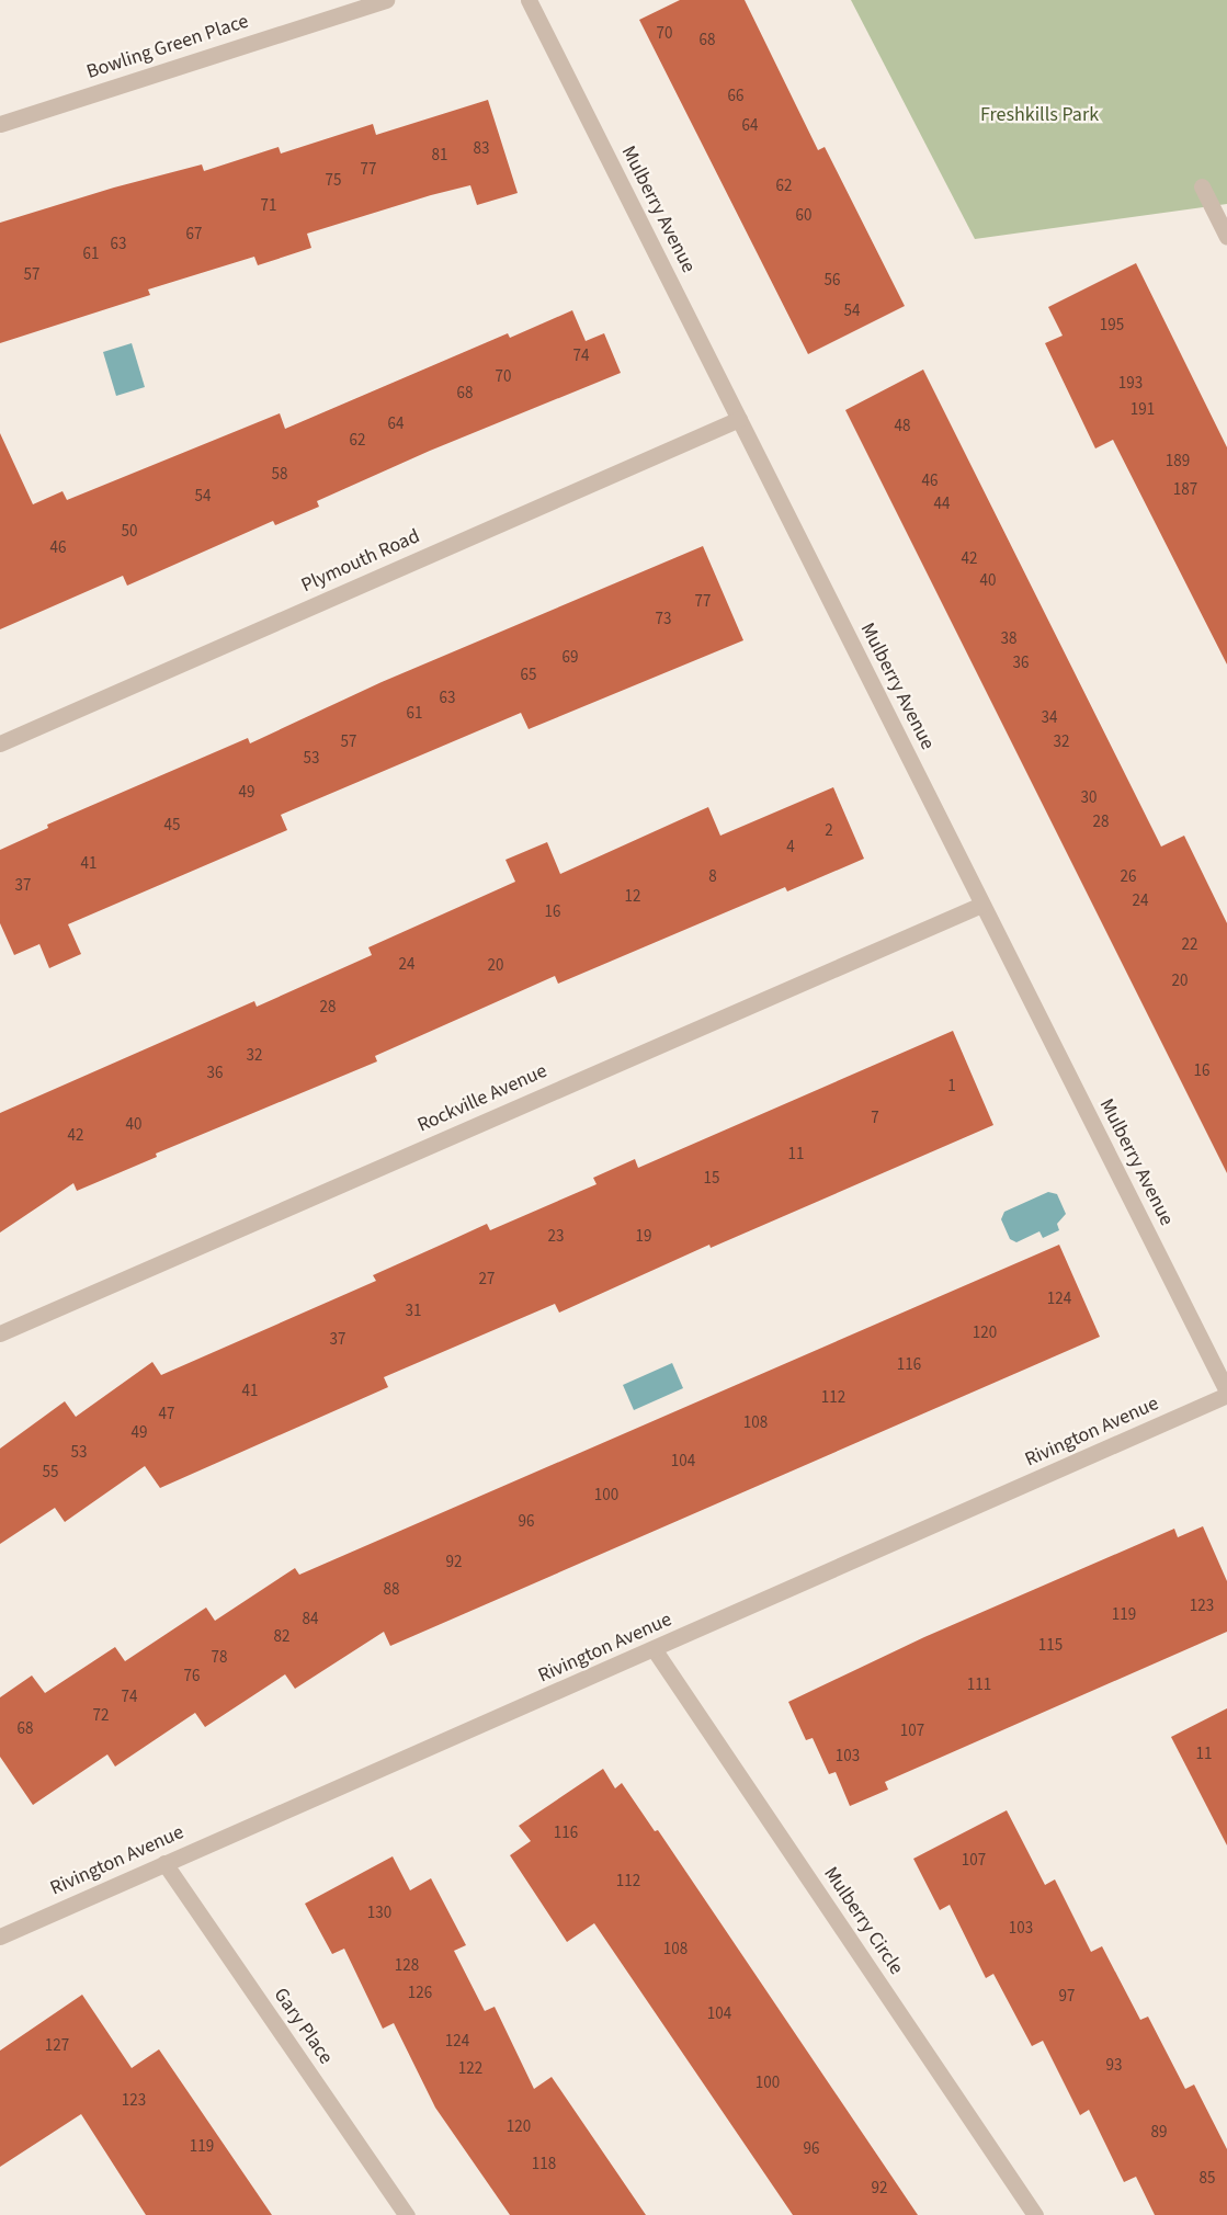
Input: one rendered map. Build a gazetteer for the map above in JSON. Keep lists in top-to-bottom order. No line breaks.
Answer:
{"streets":{"street":["Bowling Green Place","Mulberry Avenue","Plymouth Road","Rockville Avenue","Rivington Avenue","Mulberry Circle","Gary Place"]},"crossings":[["Mulberry Avenue","Plymouth Road"],["Mulberry Avenue","Rockville Avenue"],["Mulberry Avenue","Rivington Avenue"],["Rivington Avenue","Mulberry Circle"],["Rivington Avenue","Gary Place"]],"parks":["Freshkills Park"],"house_numbers":["70","68","66","64","83","81","77","75","62","71","60","67","63","61","57","56","54","195","74","70","193","68","191","64","48","62","189","58","46","187","54","44","50","46","42","40","77","73","38","69","36","65","63","61","34","57","32","53","49","30","28","45","2","4","41","8","26","37","12","24","16","22","24","20","20","28","32","16","36","1","7","40","42","11","15","23","19","27","124","31","120","37","116","41","112","47","108","49","53","104","55","100","96","92","88","123","119","84","82","115","78","76","111","74","72","68","107","11","103","116","107","112","130","103","108","128","126","97","104","124","127","93","122","100","123","120","89","119","96","118","85","92"]}
